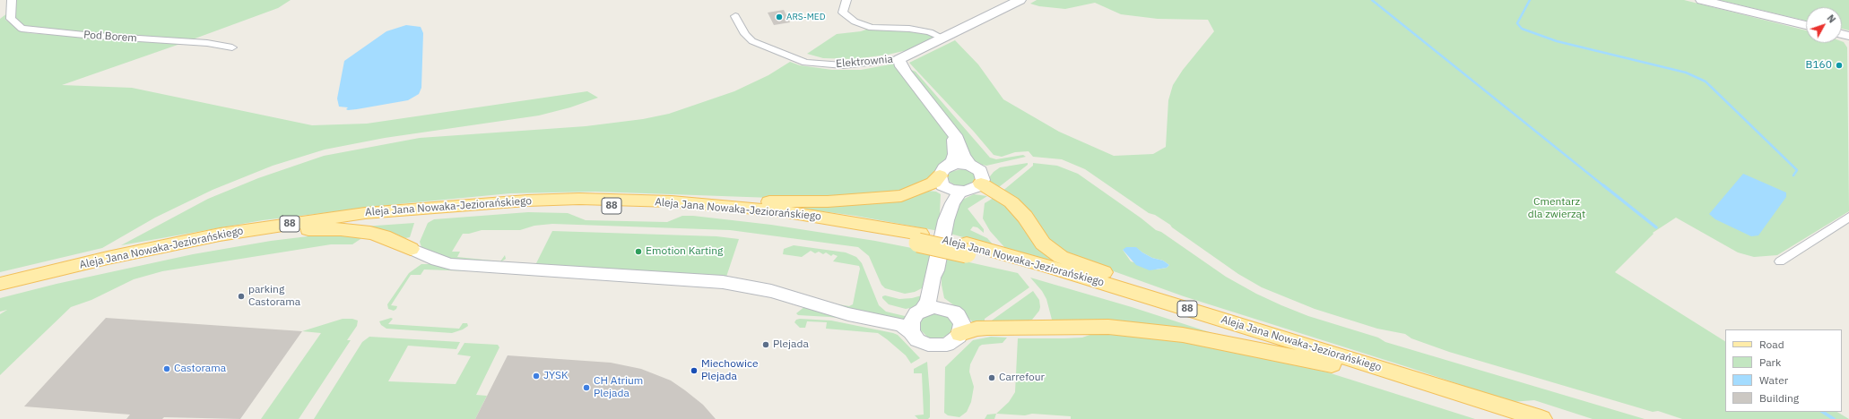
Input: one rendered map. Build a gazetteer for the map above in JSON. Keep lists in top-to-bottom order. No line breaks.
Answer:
{"streets":{"main road":["88","Aleja Jana Nowaka-Jeziorańskiego"],"street":["Pod Borem","Elektrownia"]},"parks":["Cmentarz dla zwierząt"],"places":["ARS-MED","B160","Emotion Karting","parking Castorama","Plejada","Castorama","Miechowice Plejada","JYSK","Carrefour","CH Atrium Plejada"],"legend":["Road","Park","Water","Building"],"north":"top right"}
